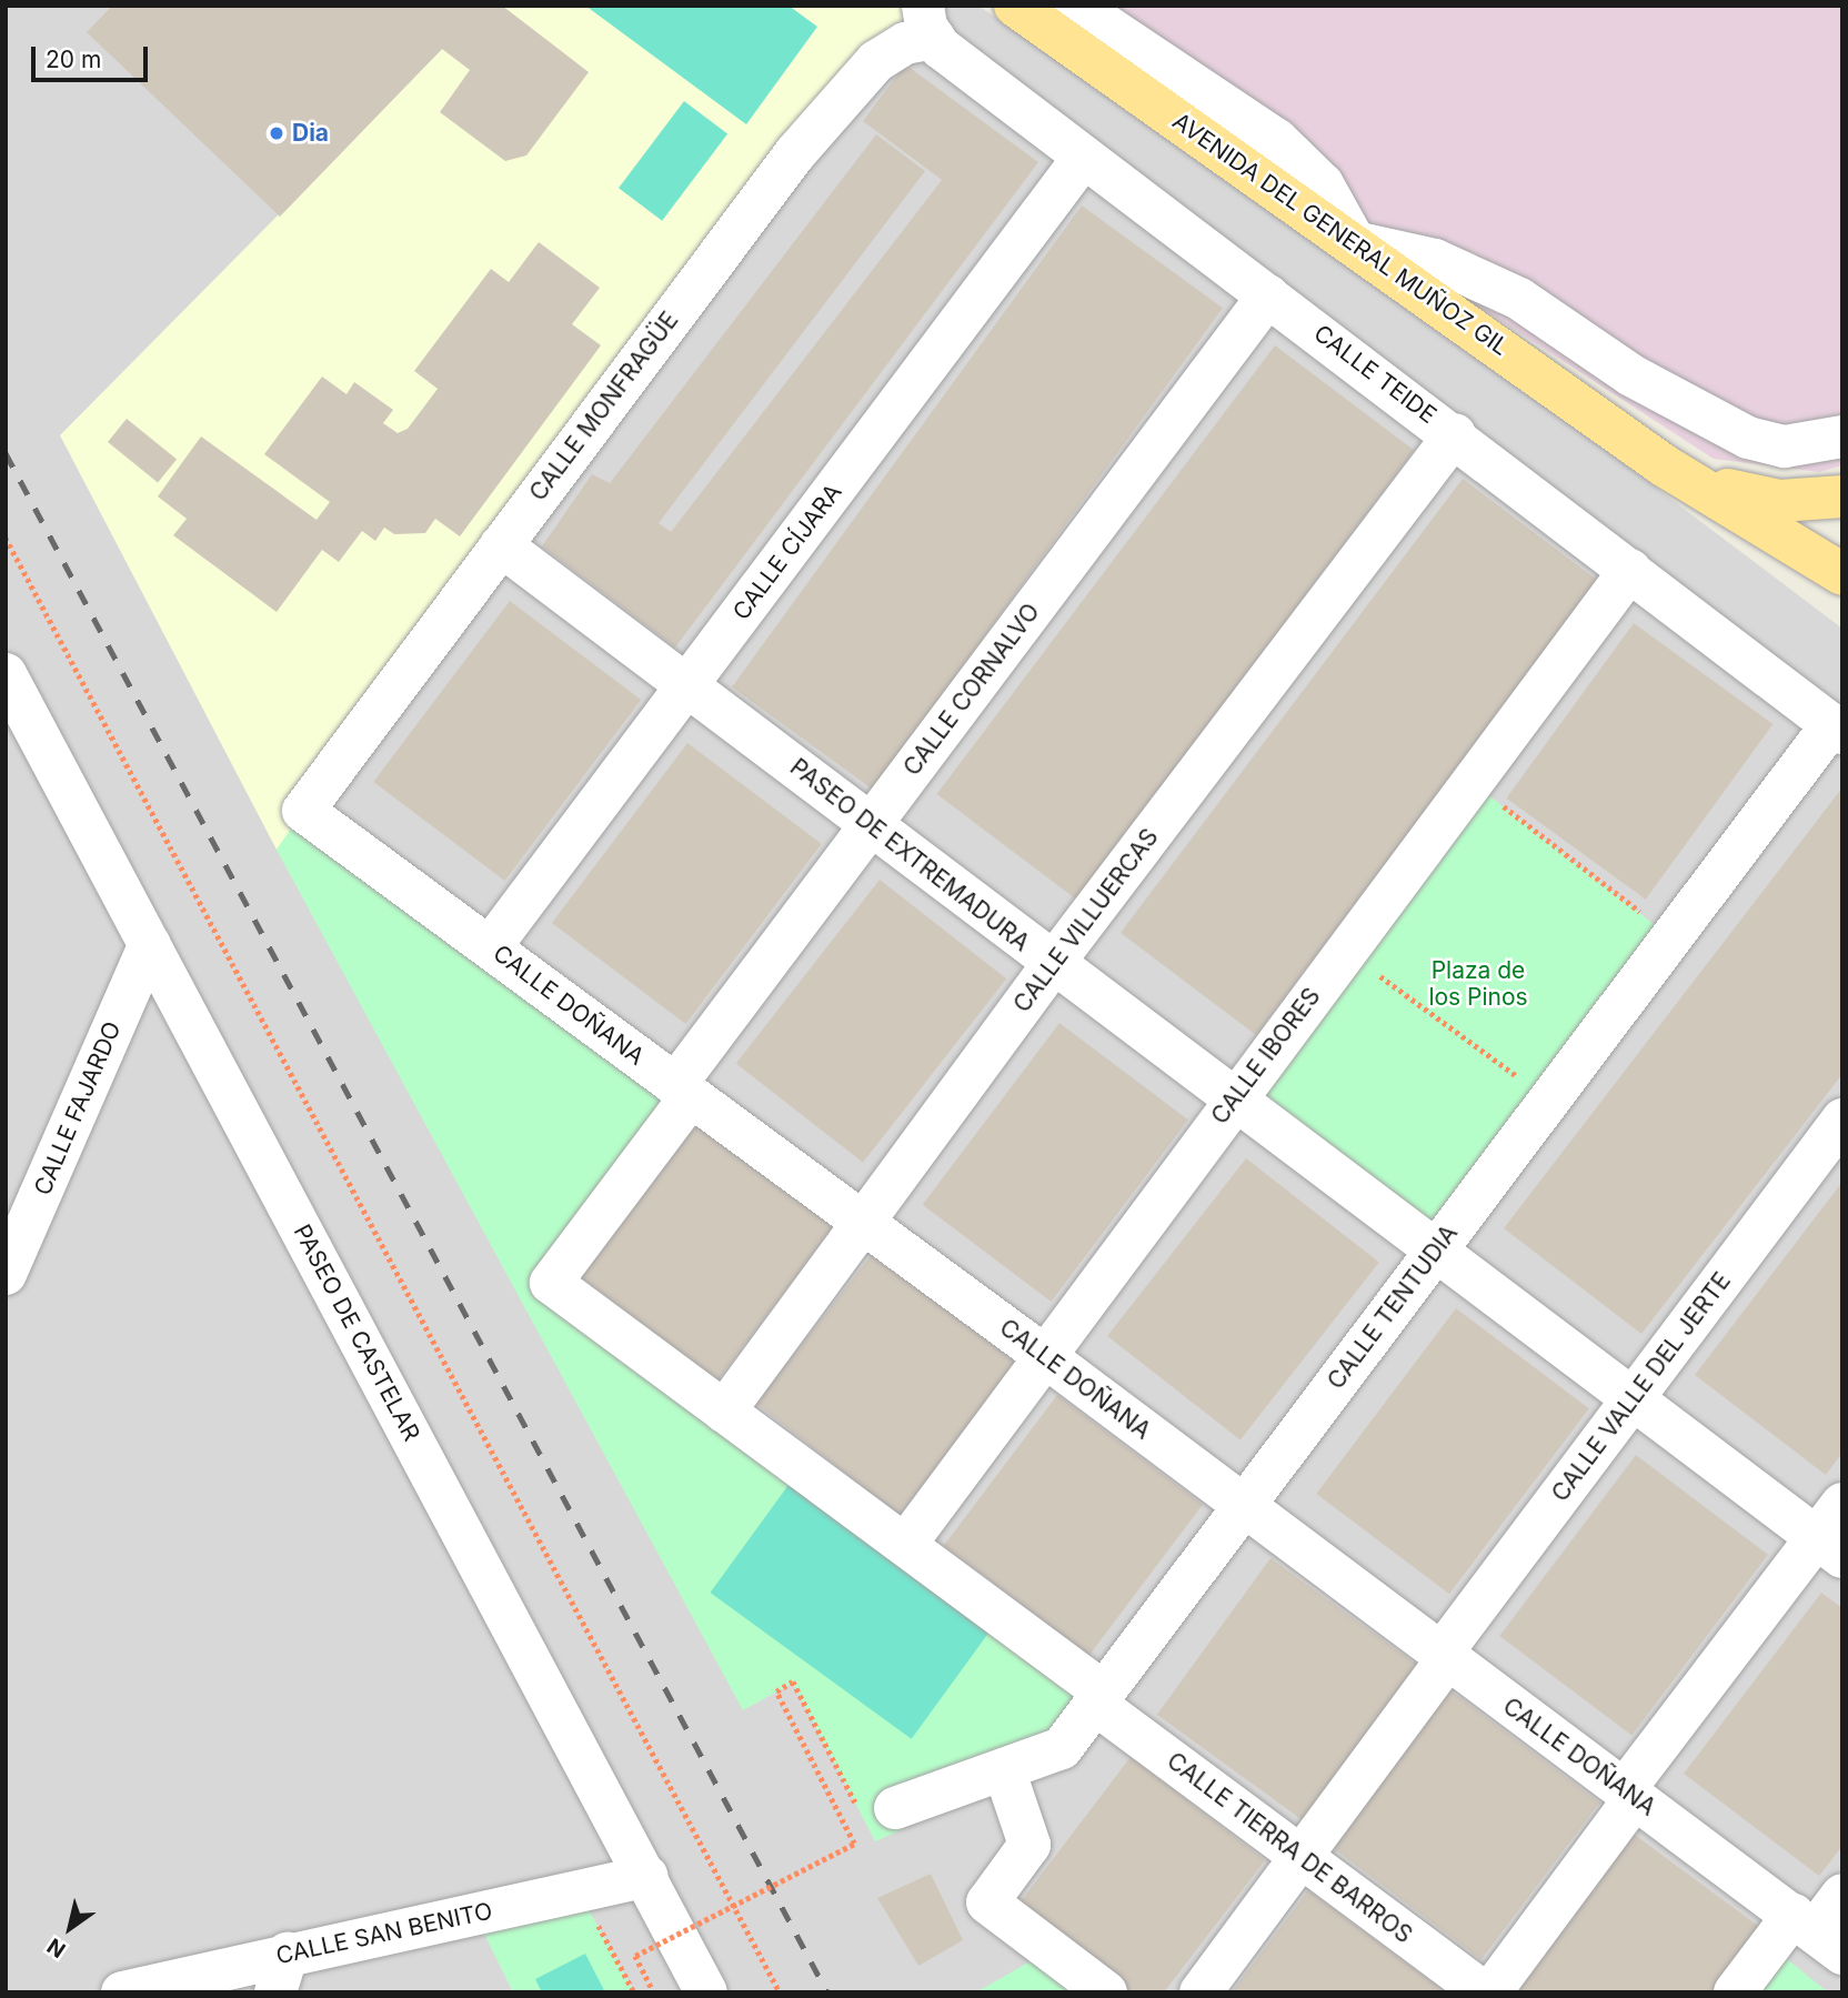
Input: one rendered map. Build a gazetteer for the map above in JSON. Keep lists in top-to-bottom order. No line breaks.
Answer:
{"streets":{"main road":["AVENIDA DEL GENERAL MUÑOZ GIL"],"street":["CALLE TEIDE","CALLE MONFRAGÜE","CALLE CÍJARA","CALLE CORNALVO","PASEO DE EXTREMADURA","CALLE VILLUERCAS","CALLE DOÑANA","CALLE IBORES","CALLE FAJARDO","CALLE TENTUDIA","PASEO DE CASTELAR","CALLE VALLE DEL JERTE","CALLE TIERRA DE BARROS","CALLE SAN BENITO"]},"crossings":[["CALLE TEIDE","CALLE MONFRAGÜE"],["CALLE TEIDE","CALLE CÍJARA"],["CALLE TEIDE","CALLE CORNALVO"],["CALLE TEIDE","CALLE VILLUERCAS"],["CALLE TEIDE","CALLE IBORES"],["CALLE TEIDE","CALLE TENTUDIA"],["CALLE MONFRAGÜE","PASEO DE EXTREMADURA"],["CALLE MONFRAGÜE","CALLE DOÑANA"],["CALLE CÍJARA","PASEO DE EXTREMADURA"],["CALLE CÍJARA","CALLE DOÑANA"],["CALLE CORNALVO","PASEO DE EXTREMADURA"],["CALLE CORNALVO","CALLE VILLUERCAS"],["CALLE CORNALVO","CALLE DOÑANA"],["CALLE CORNALVO","CALLE TIERRA DE BARROS"],["PASEO DE EXTREMADURA","CALLE VILLUERCAS"],["PASEO DE EXTREMADURA","CALLE IBORES"],["PASEO DE EXTREMADURA","CALLE TENTUDIA"],["PASEO DE EXTREMADURA","CALLE VALLE DEL JERTE"],["CALLE VILLUERCAS","CALLE DOÑANA"],["CALLE VILLUERCAS","CALLE TIERRA DE BARROS"],["CALLE DOÑANA","CALLE IBORES"],["CALLE DOÑANA","CALLE TENTUDIA"],["CALLE DOÑANA","CALLE VALLE DEL JERTE"],["CALLE IBORES","CALLE TIERRA DE BARROS"],["CALLE FAJARDO","PASEO DE CASTELAR"],["CALLE TENTUDIA","CALLE TIERRA DE BARROS"],["PASEO DE CASTELAR","CALLE SAN BENITO"],["CALLE VALLE DEL JERTE","CALLE TIERRA DE BARROS"]],"parks":["Plaza de los Pinos"],"places":["Dia"],"scale_bar":"20 m","north":"bottom left"}
